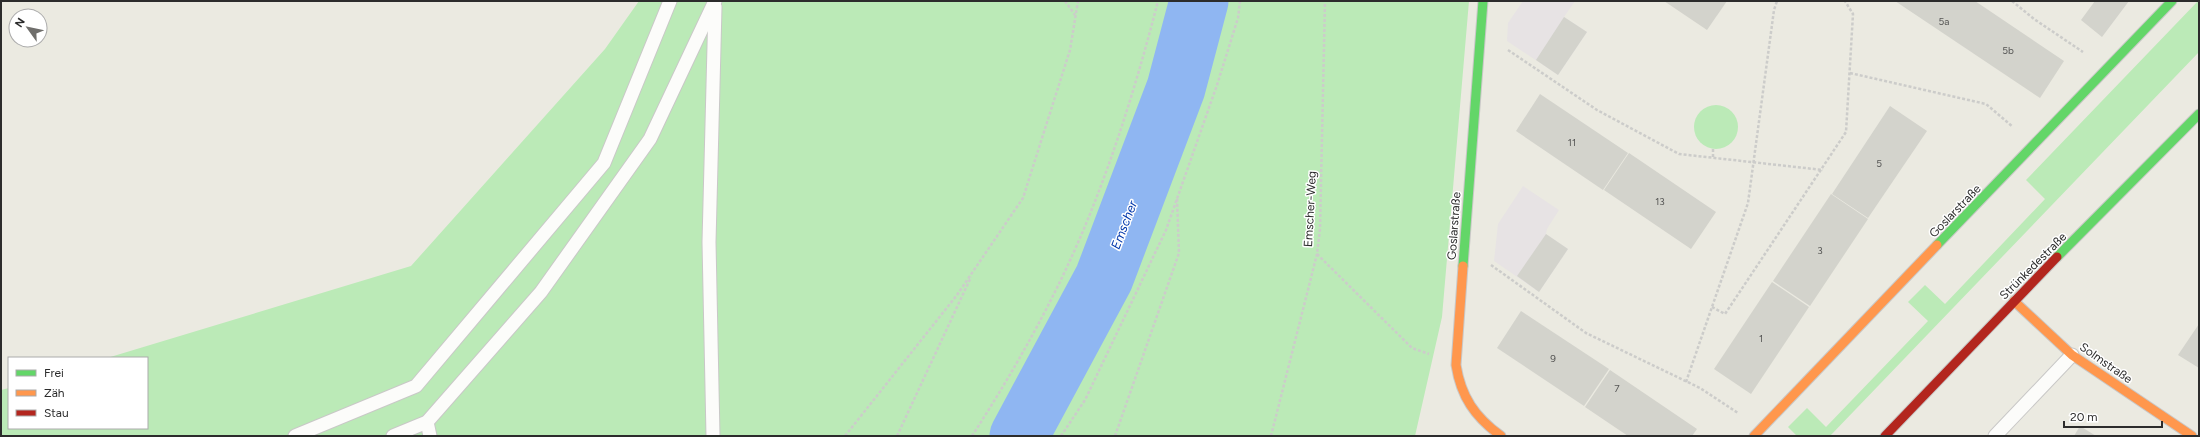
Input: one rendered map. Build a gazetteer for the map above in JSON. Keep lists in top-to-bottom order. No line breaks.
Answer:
{"streets":{"street":["Goslarstraße","Strünkedestraße","Solmstraße"],"path":["Emscher-Weg"]},"crossings":[["Strünkedestraße","Solmstraße"]],"water":["Emscher"],"house_numbers":["5a","5b","11","5","13","3","1","9","7"],"legend":["Frei","Zäh","Stau"],"scale_bar":"20 m","north":"top left"}
